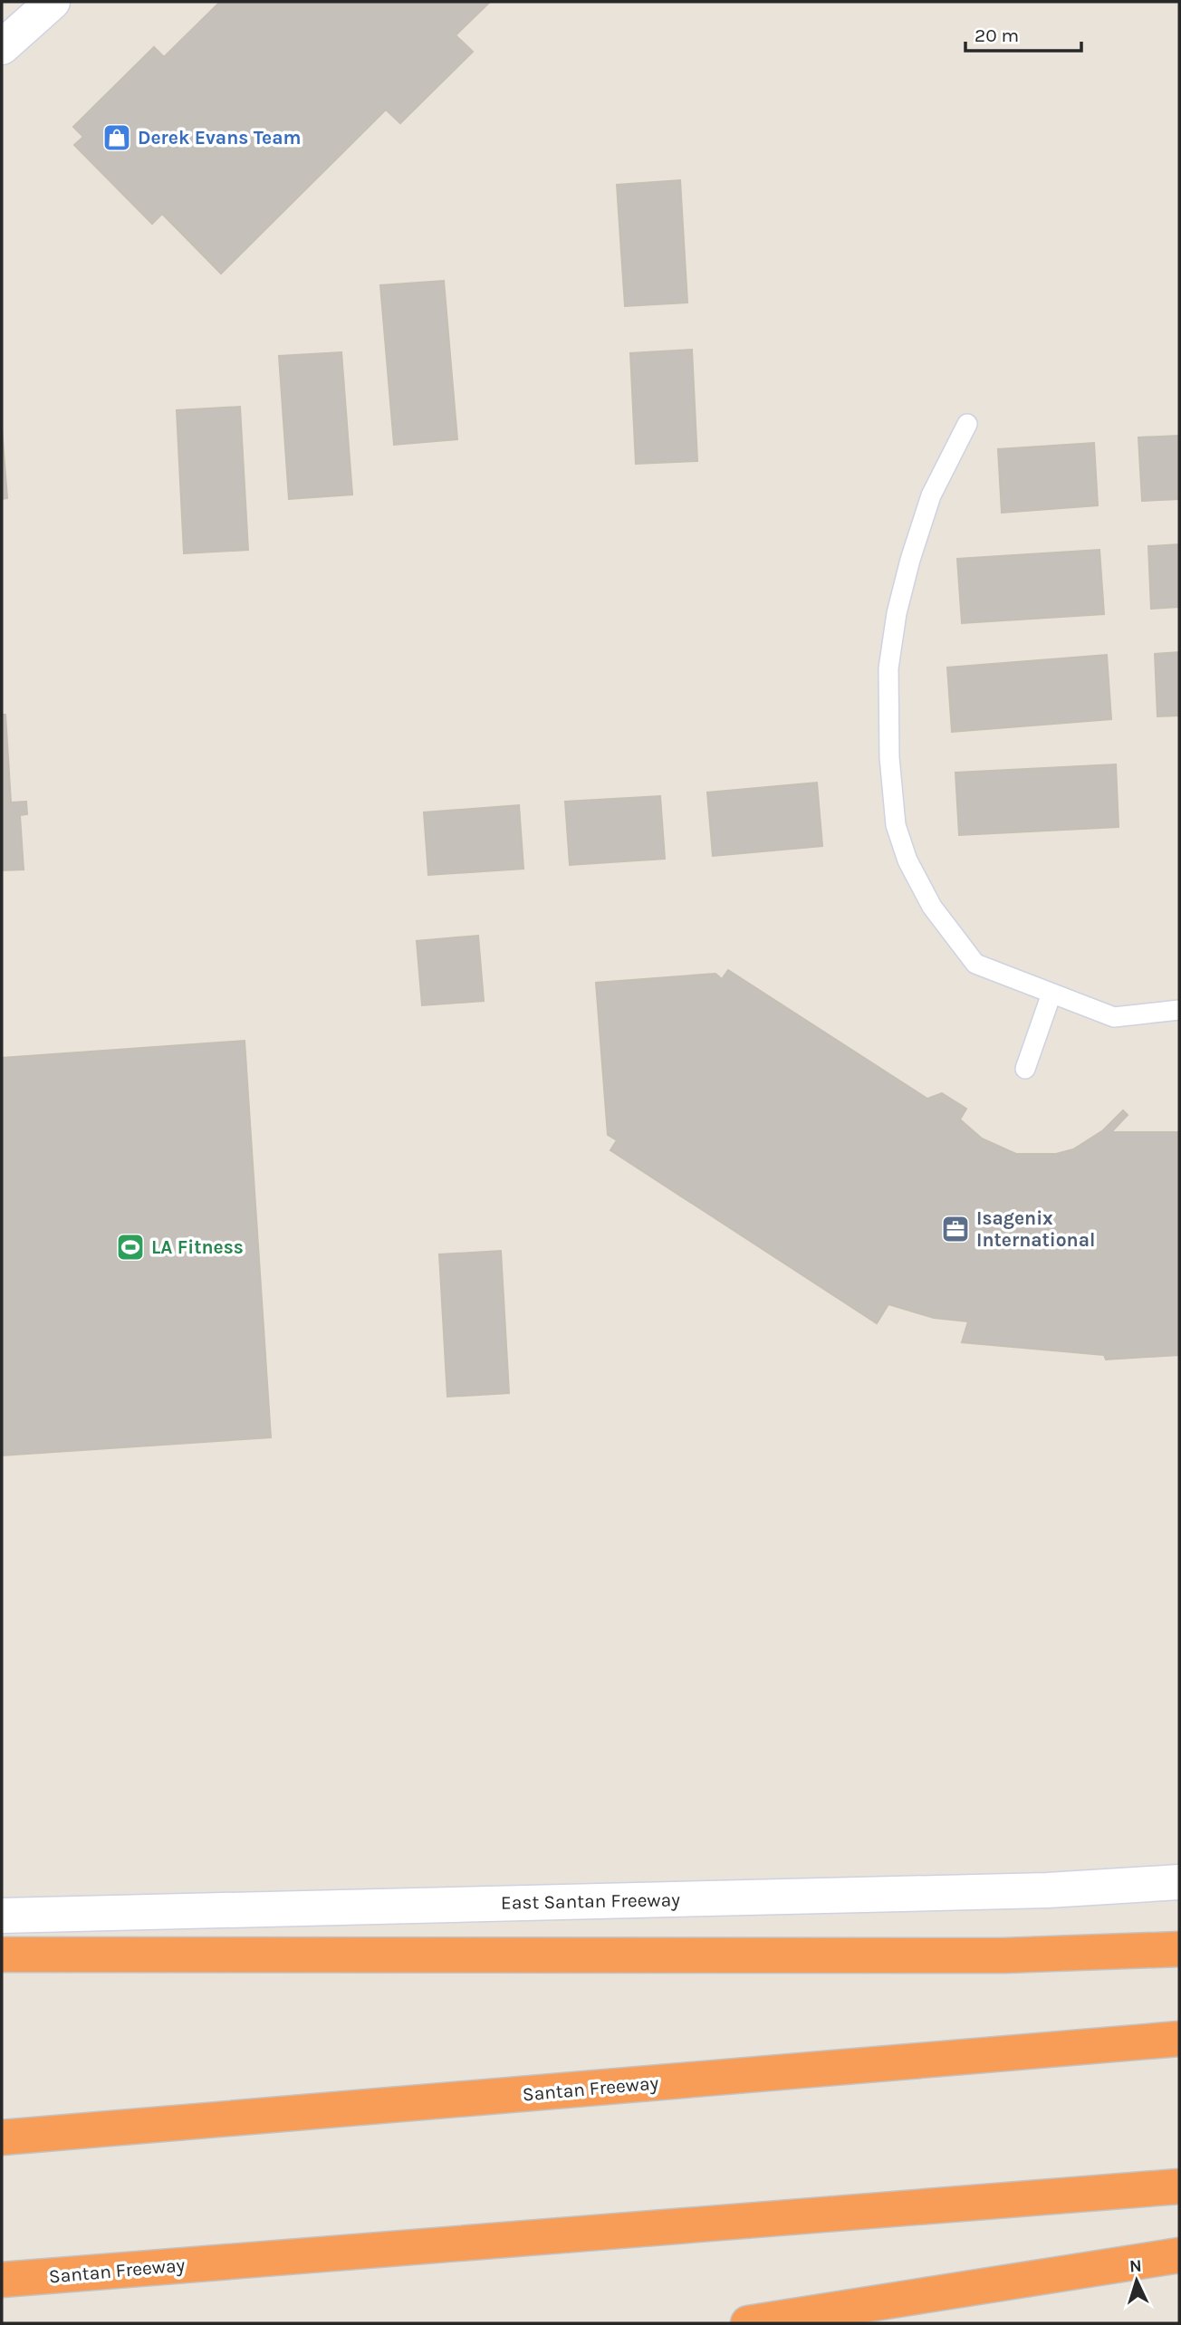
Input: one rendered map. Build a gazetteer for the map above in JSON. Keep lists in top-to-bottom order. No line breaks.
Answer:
{"streets":{"highway":["Santan Freeway"],"main road":["East Santan Freeway"]},"places":{"shop":["Derek Evans Team"],"office":["Isagenix International"],"sports":["LA Fitness"]},"scale_bar":"20 m","north":"top"}
